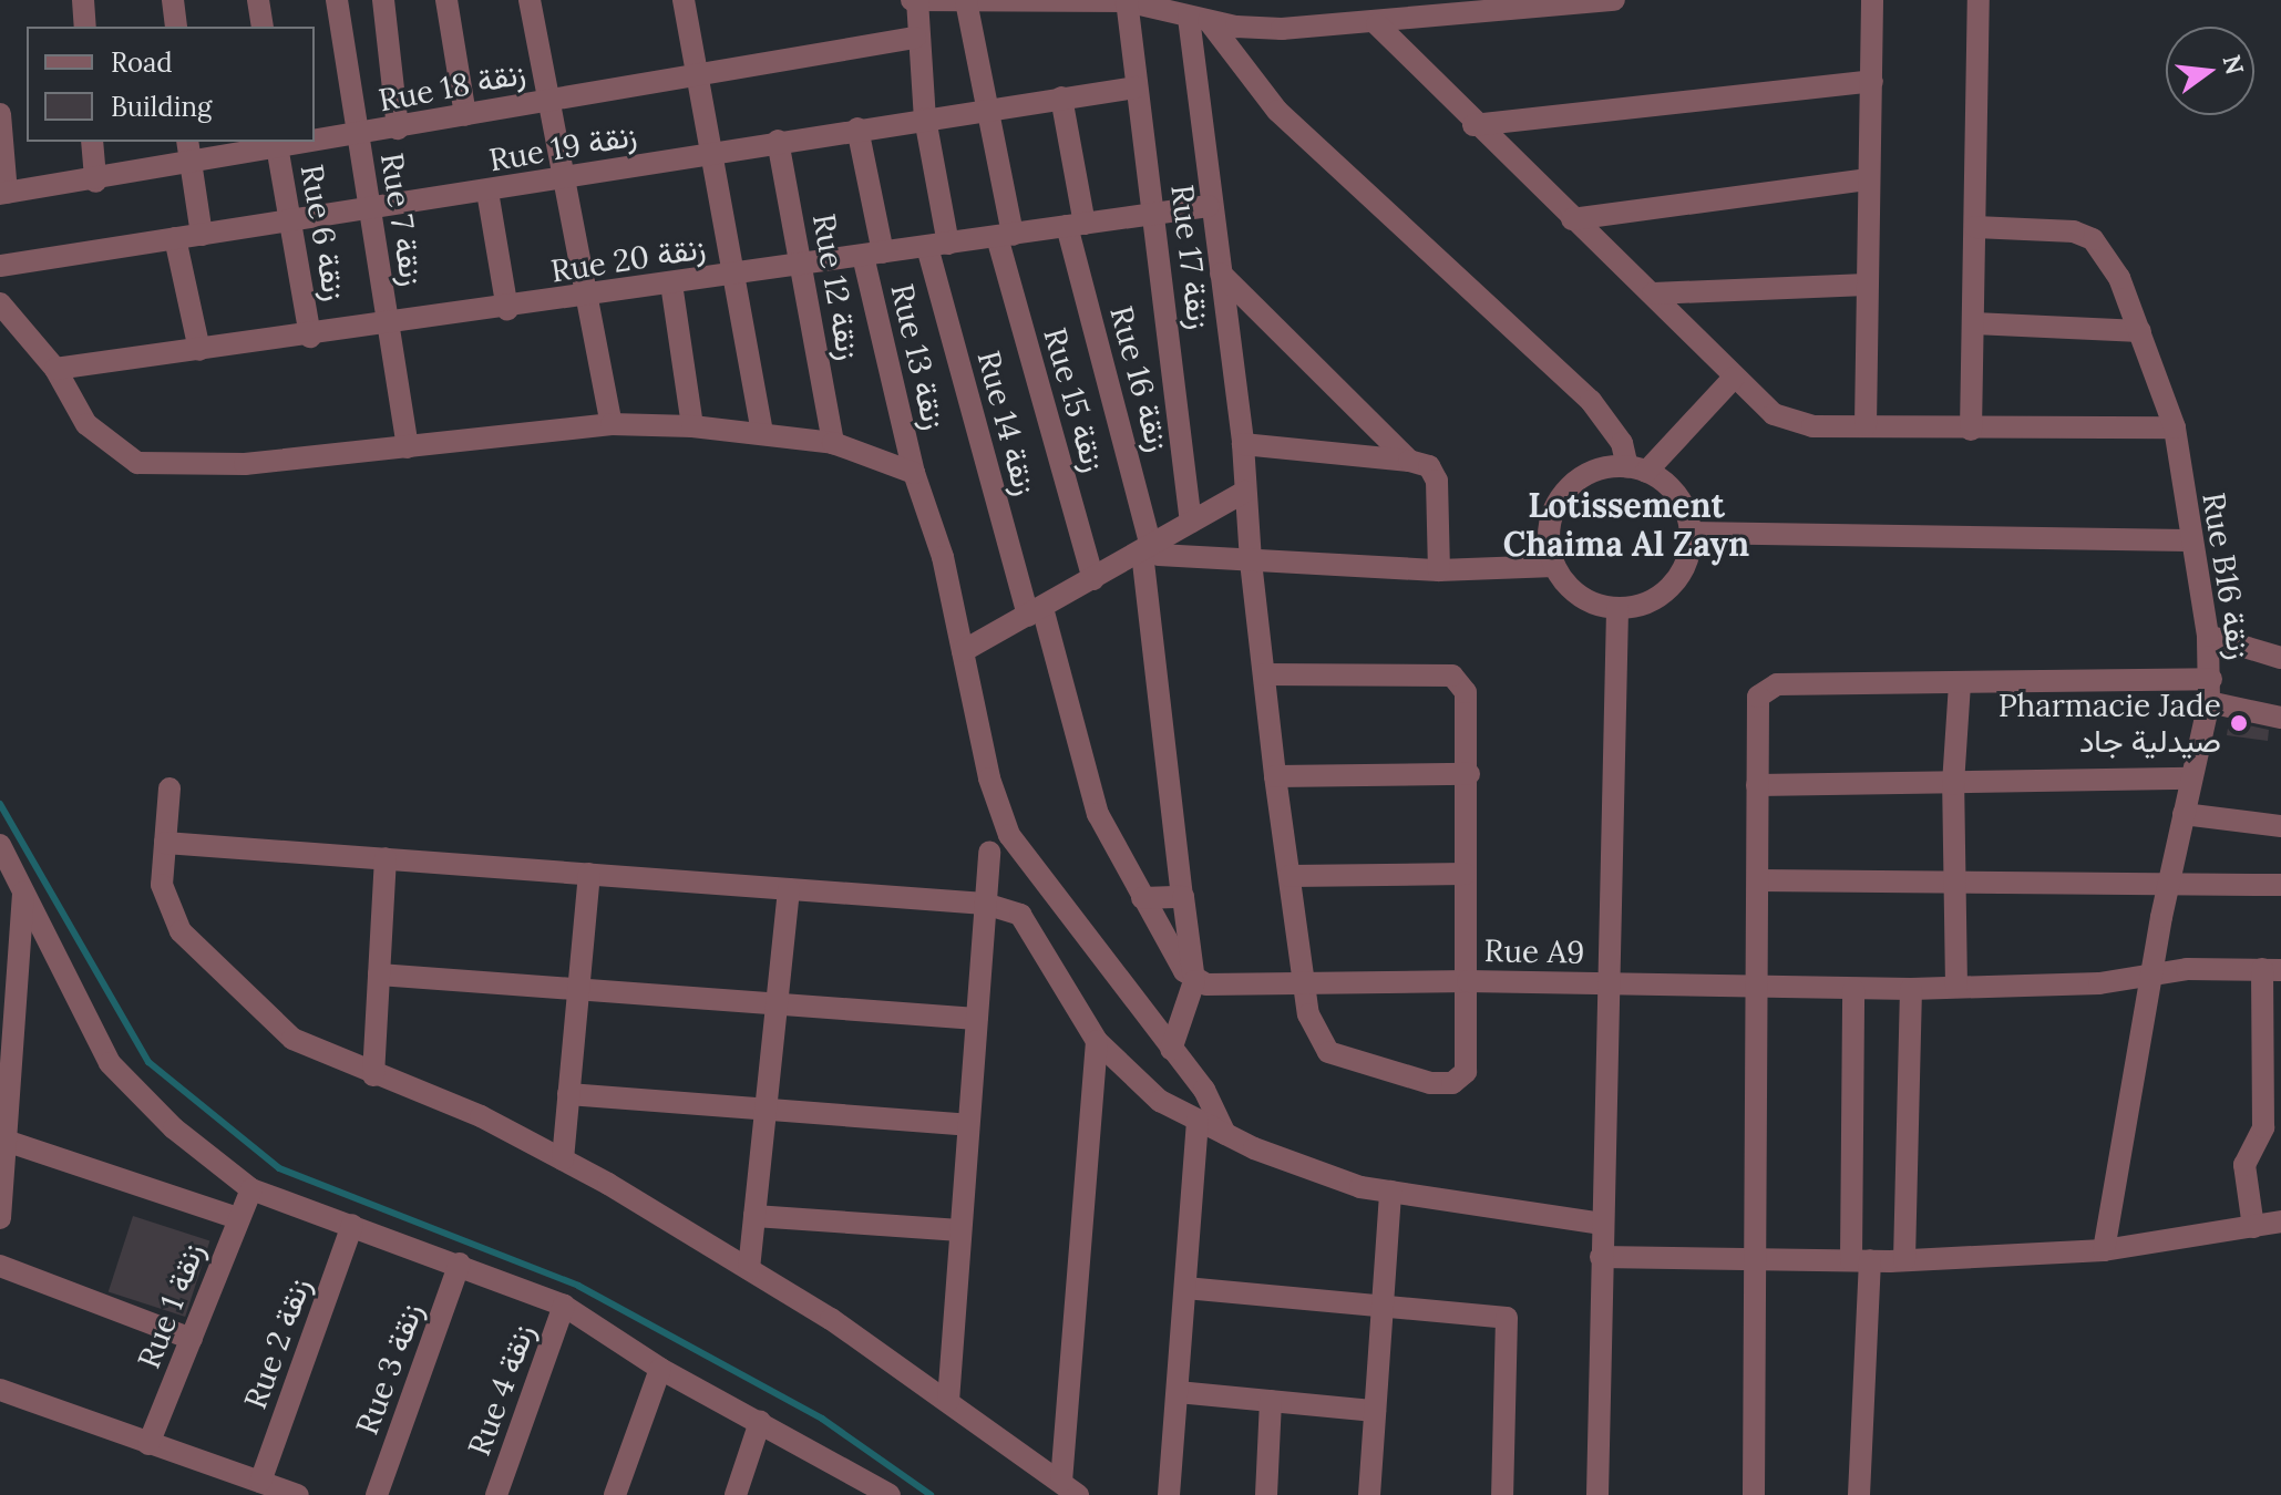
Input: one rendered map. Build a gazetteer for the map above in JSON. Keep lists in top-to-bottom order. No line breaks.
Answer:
{"streets":{"street":["Rue 18 زنقة","Rue 19 زنقة","Rue 7 زنقة","Rue 6 زنقة","Rue 17 زنقة","Rue 20 زنقة","Rue 12 زنقة","Rue 13 زنقة","Rue 16 زنقة","Rue 15 زنقة","Rue 14 زنقة","Rue B16 زنقة","Rue A9","Rue 1 زنقة","Rue 2 زنقة","Rue 3 زنقة","Rue 4 زنقة"]},"crossings":[["Rue 18 زنقة","Rue 7 زنقة"],["Rue 18 زنقة","Rue 6 زنقة"],["Rue 18 زنقة","Rue 14 زنقة"],["Rue 19 زنقة","Rue 7 زنقة"],["Rue 19 زنقة","Rue 6 زنقة"],["Rue 19 زنقة","Rue 17 زنقة"],["Rue 19 زنقة","Rue 12 زنقة"],["Rue 19 زنقة","Rue 13 زنقة"],["Rue 19 زنقة","Rue 16 زنقة"],["Rue 19 زنقة","Rue 15 زنقة"],["Rue 19 زنقة","Rue 14 زنقة"],["Rue 7 زنقة","Rue 20 زنقة"],["Rue 6 زنقة","Rue 20 زنقة"],["Rue 17 زنقة","Rue 20 زنقة"],["Rue 20 زنقة","Rue 12 زنقة"],["Rue 20 زنقة","Rue 13 زنقة"],["Rue 20 زنقة","Rue 16 زنقة"],["Rue 20 زنقة","Rue 15 زنقة"],["Rue 20 زنقة","Rue 14 زنقة"],["Rue 16 زنقة","Rue A9"],["Rue B16 زنقة","Rue A9"]],"districts":["Lotissement Chaima Al Zayn"],"places":["Pharmacie Jade صيدلية جاد"],"legend":["Road","Building"],"north":"right"}
